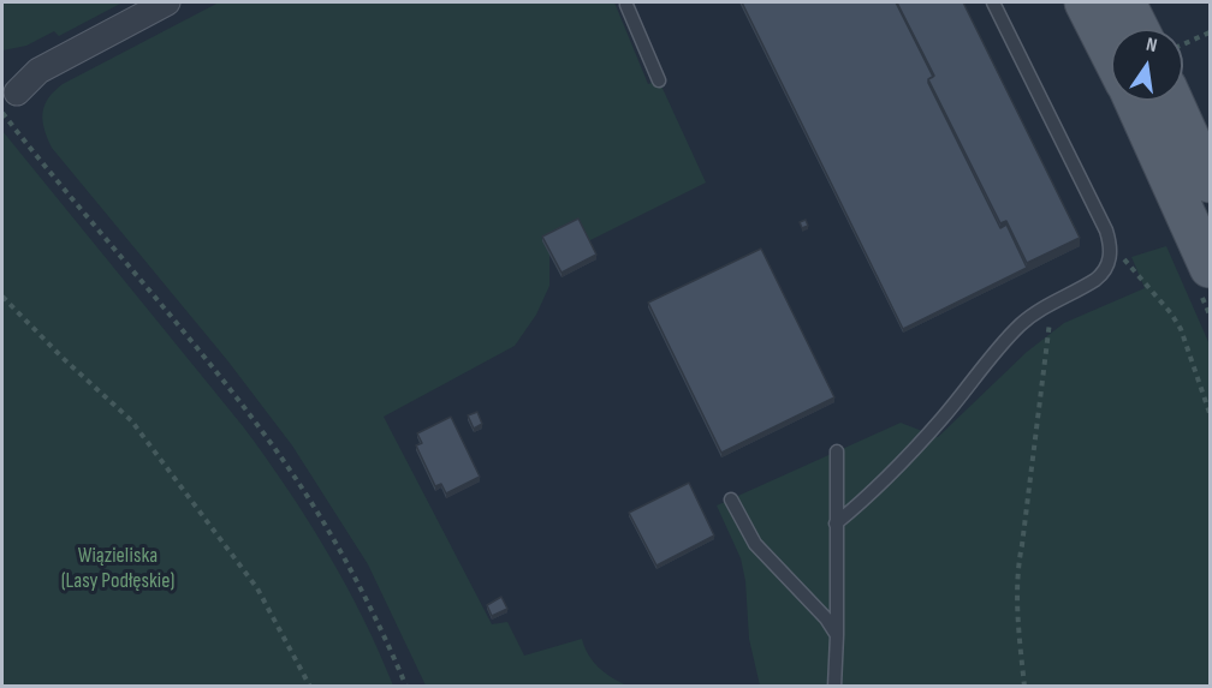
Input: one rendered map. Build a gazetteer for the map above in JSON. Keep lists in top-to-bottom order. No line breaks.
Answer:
{"parks":["Wiązieliska (Lasy Podłęskie)"],"north":"top"}
